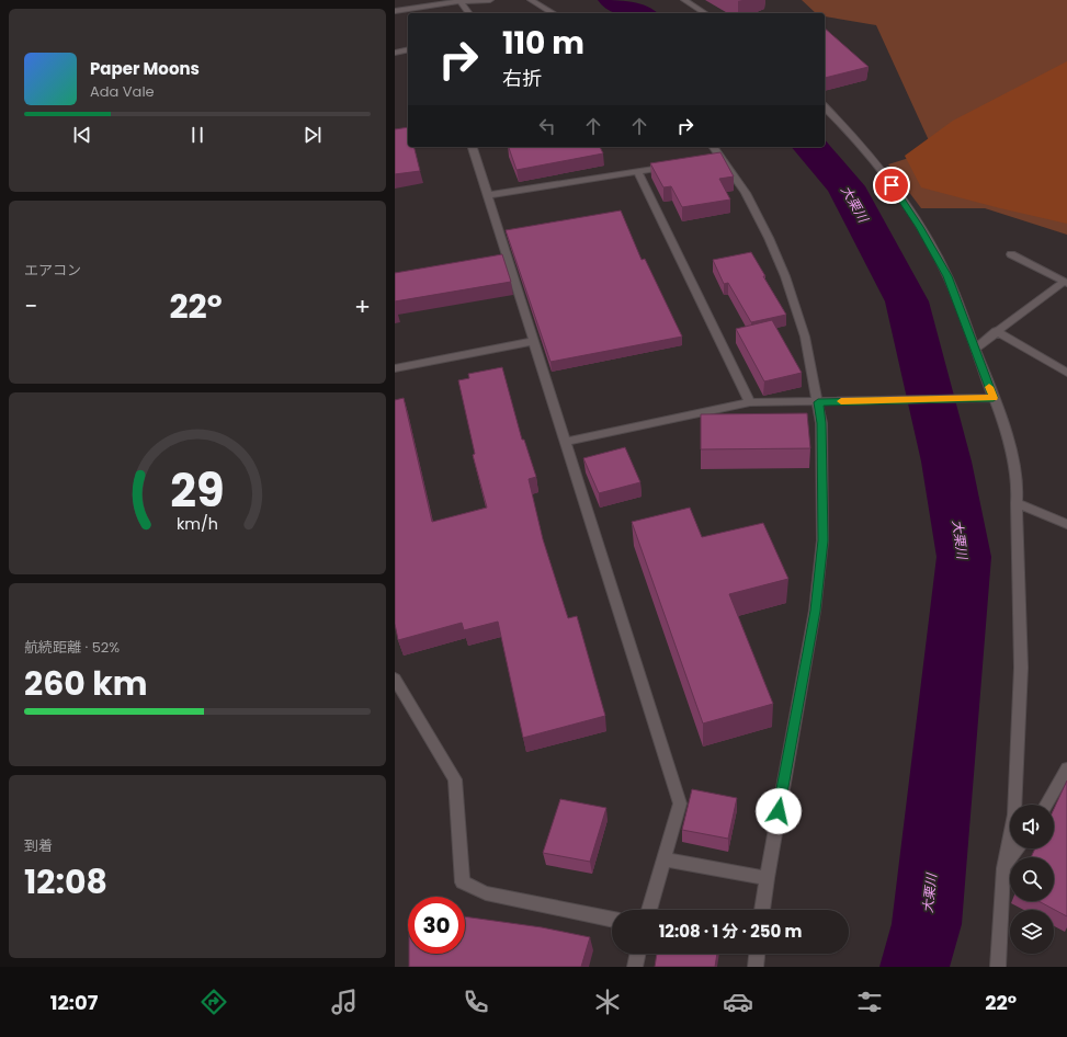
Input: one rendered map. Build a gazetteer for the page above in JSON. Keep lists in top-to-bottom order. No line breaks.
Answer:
{"water":["大栗川"],"page":{"turn":["110 m","右折"],"song":["Paper Moons","Ada Vale"],"tile":["エアコン",["航続距離 · 52%","260 km"],["到着","12:08"]],"heat":["−","22°","+"],"limit":"30","trip":"12:08 · 1 分 · 250 m","tabs":["12:07","22°"],"gauge":["29","km/h"]}}
